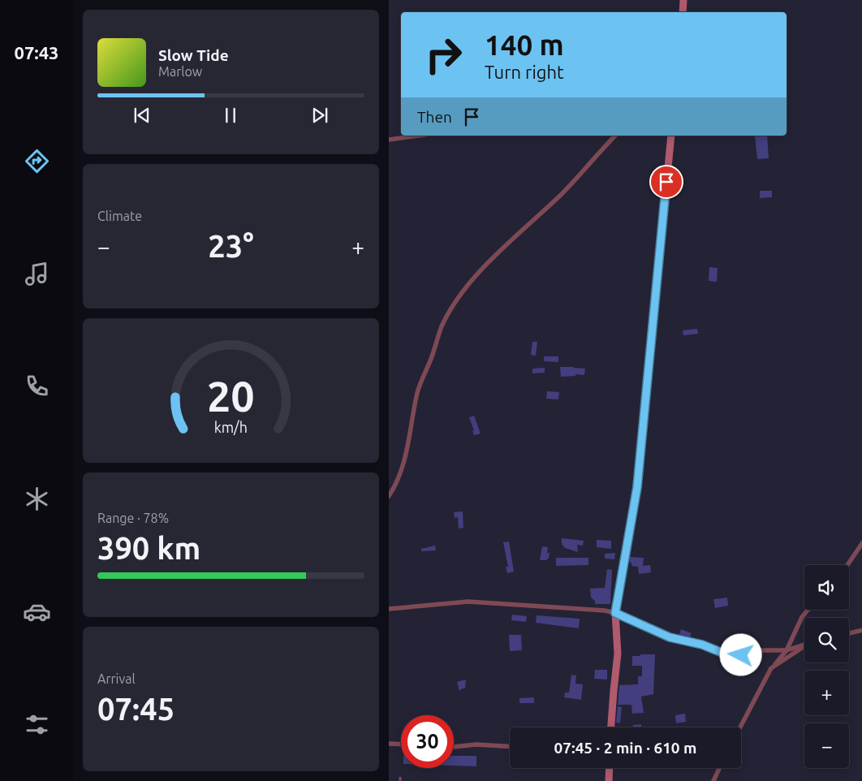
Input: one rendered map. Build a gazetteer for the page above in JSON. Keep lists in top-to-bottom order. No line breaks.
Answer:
{"page":{"tabs":"07:43","turn":["140 m","Turn right"],"song":["Slow Tide","Marlow"],"then":"Then","tile":["Climate",["Range · 78%","390 km"],["Arrival","07:45"]],"heat":["−","23°","+"],"map_buttons":["+","−"],"limit":"30","trip":"07:45 · 2 min · 610 m","gauge":["20","km/h"]}}
